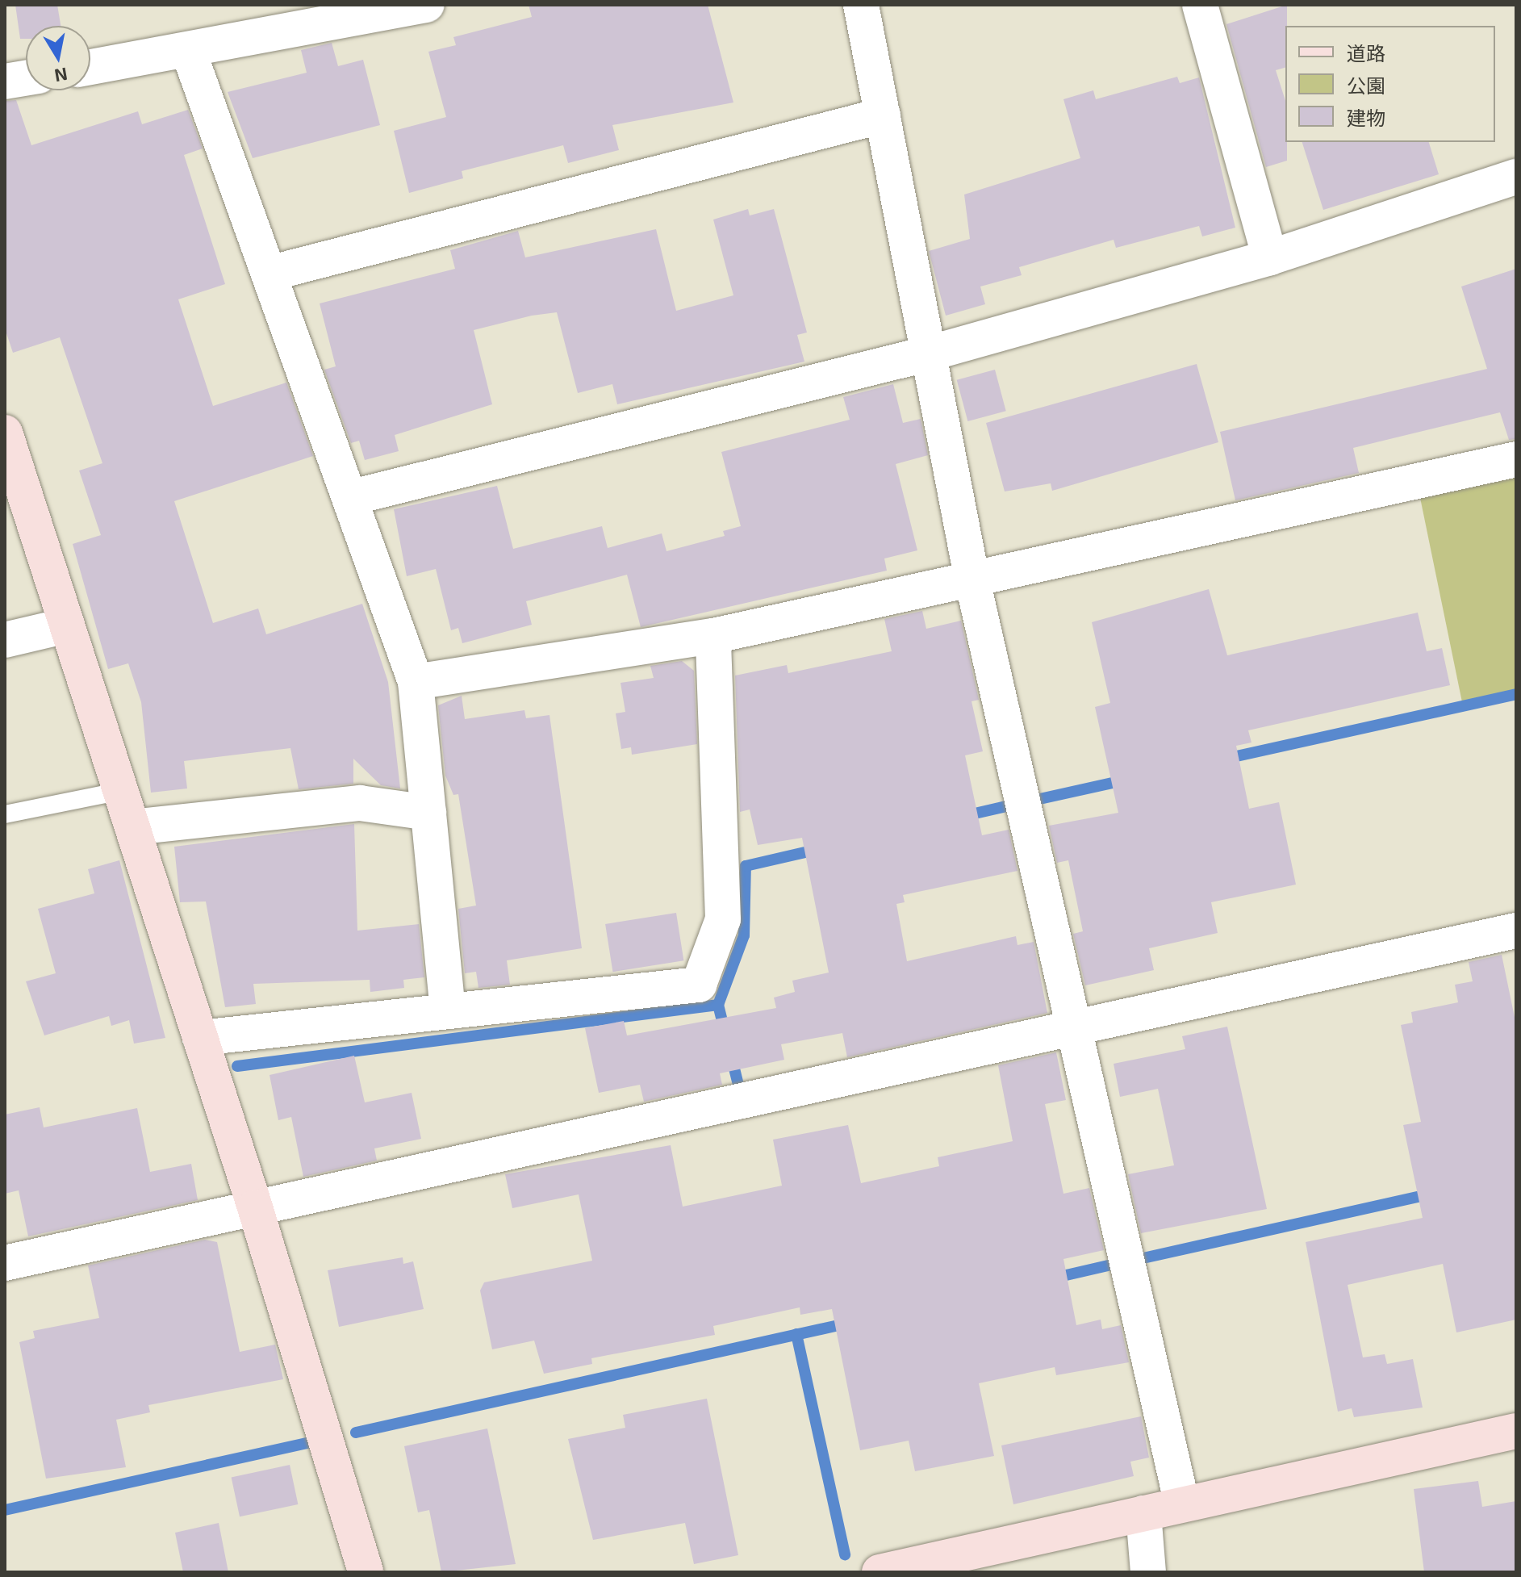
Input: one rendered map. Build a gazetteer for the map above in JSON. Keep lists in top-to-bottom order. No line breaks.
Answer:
{"legend":["道路","公園","建物"],"north":"bottom"}
